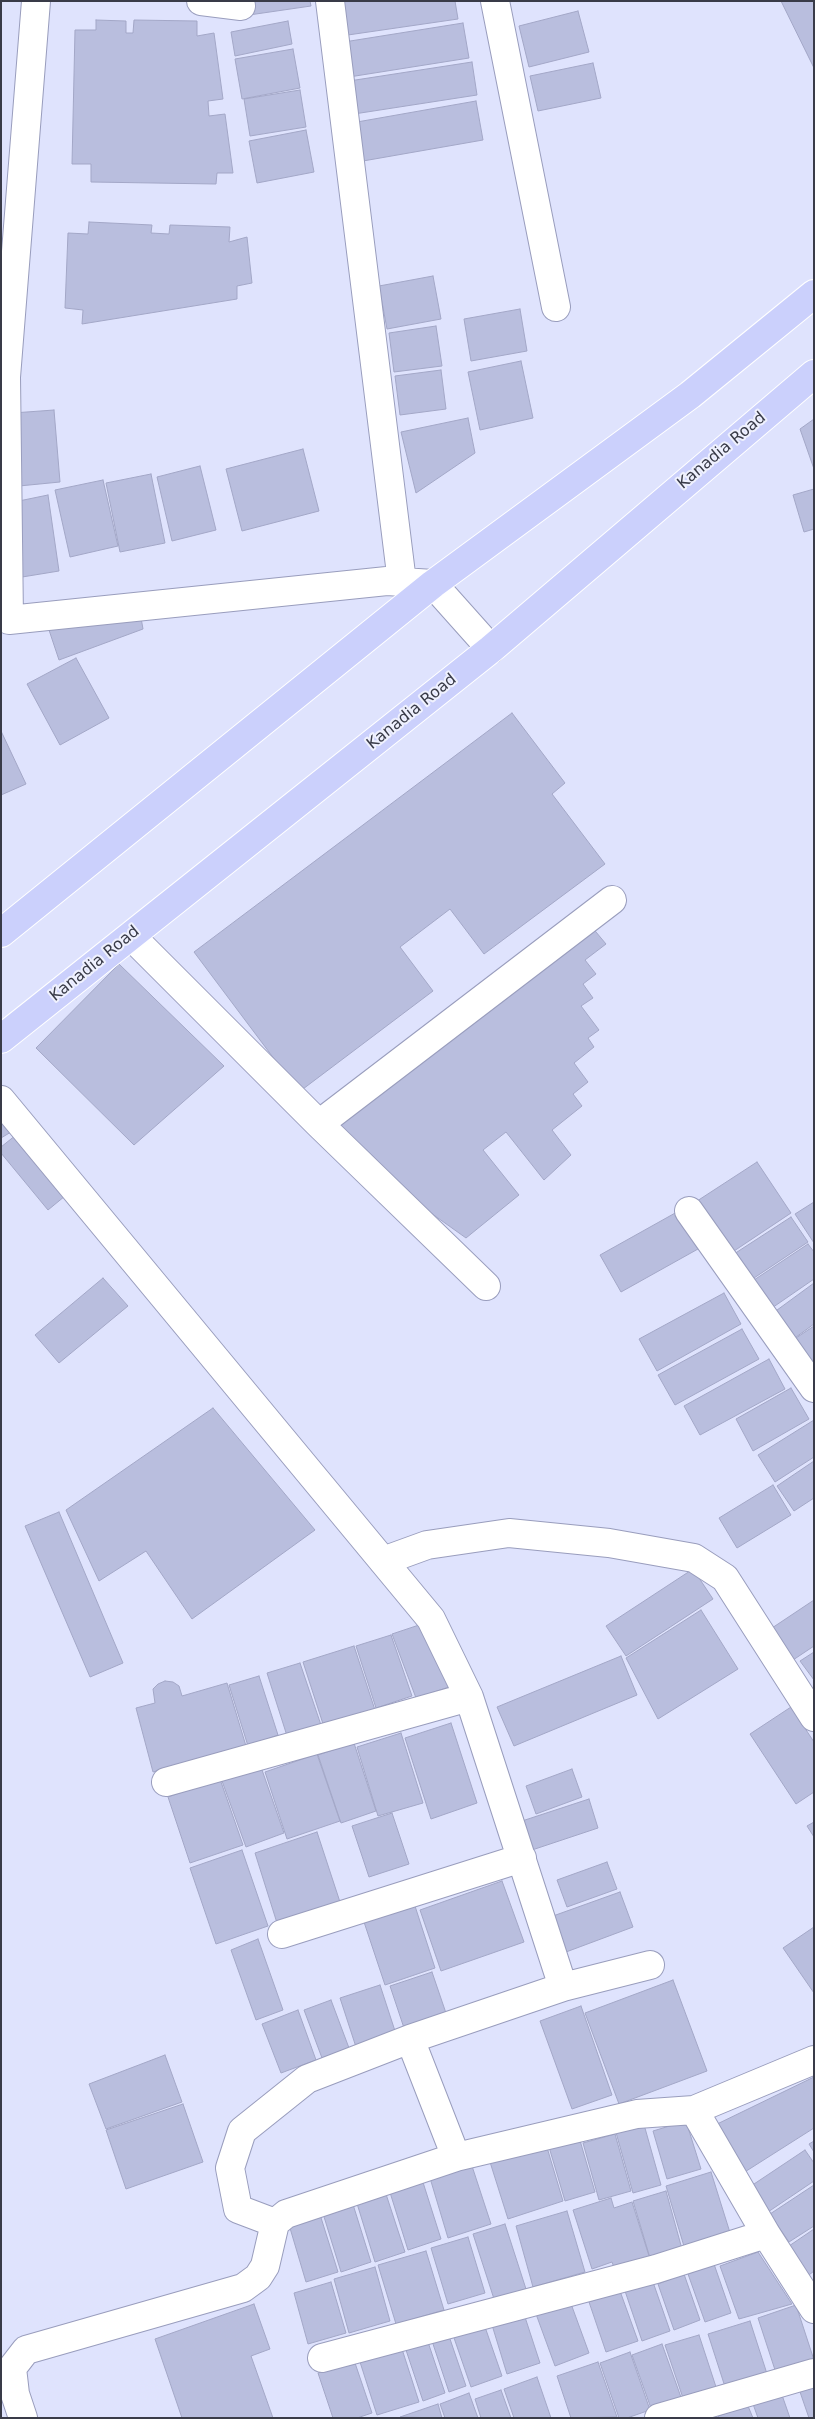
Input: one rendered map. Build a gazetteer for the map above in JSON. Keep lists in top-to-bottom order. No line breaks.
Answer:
{"streets":{"main road":["Kanadia Road"]}}
